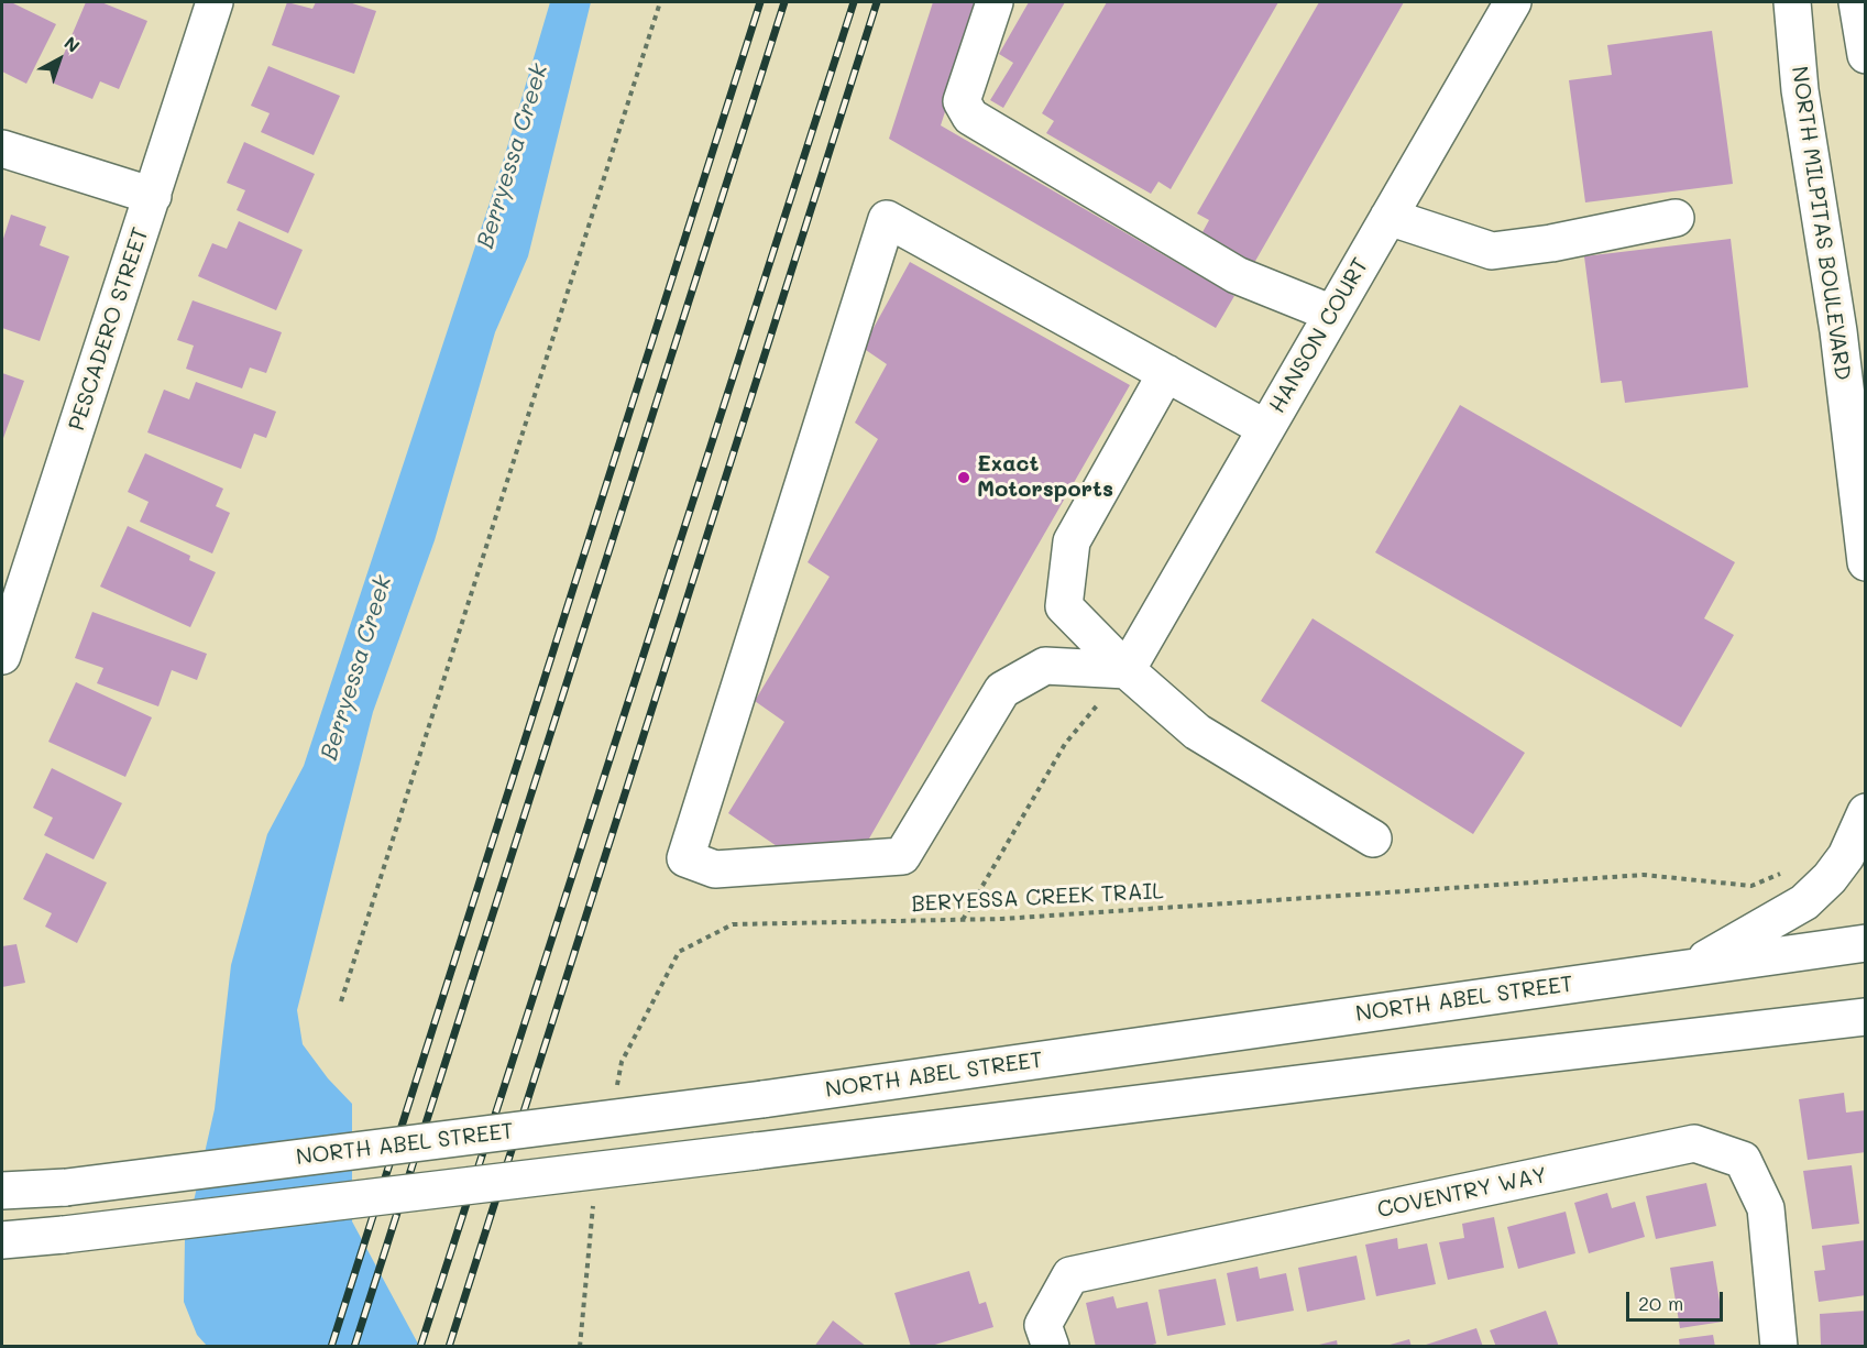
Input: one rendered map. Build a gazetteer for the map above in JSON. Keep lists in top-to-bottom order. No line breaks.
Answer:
{"streets":{"main road":["NORTH MILPITAS BOULEVARD","PESCADERO STREET","HANSON COURT","NORTH ABEL STREET","COVENTRY WAY"],"path":["BERYESSA CREEK TRAIL"]},"water":["Berryessa Creek"],"places":["Exact Motorsports"],"scale_bar":"20 m","north":"top right"}
